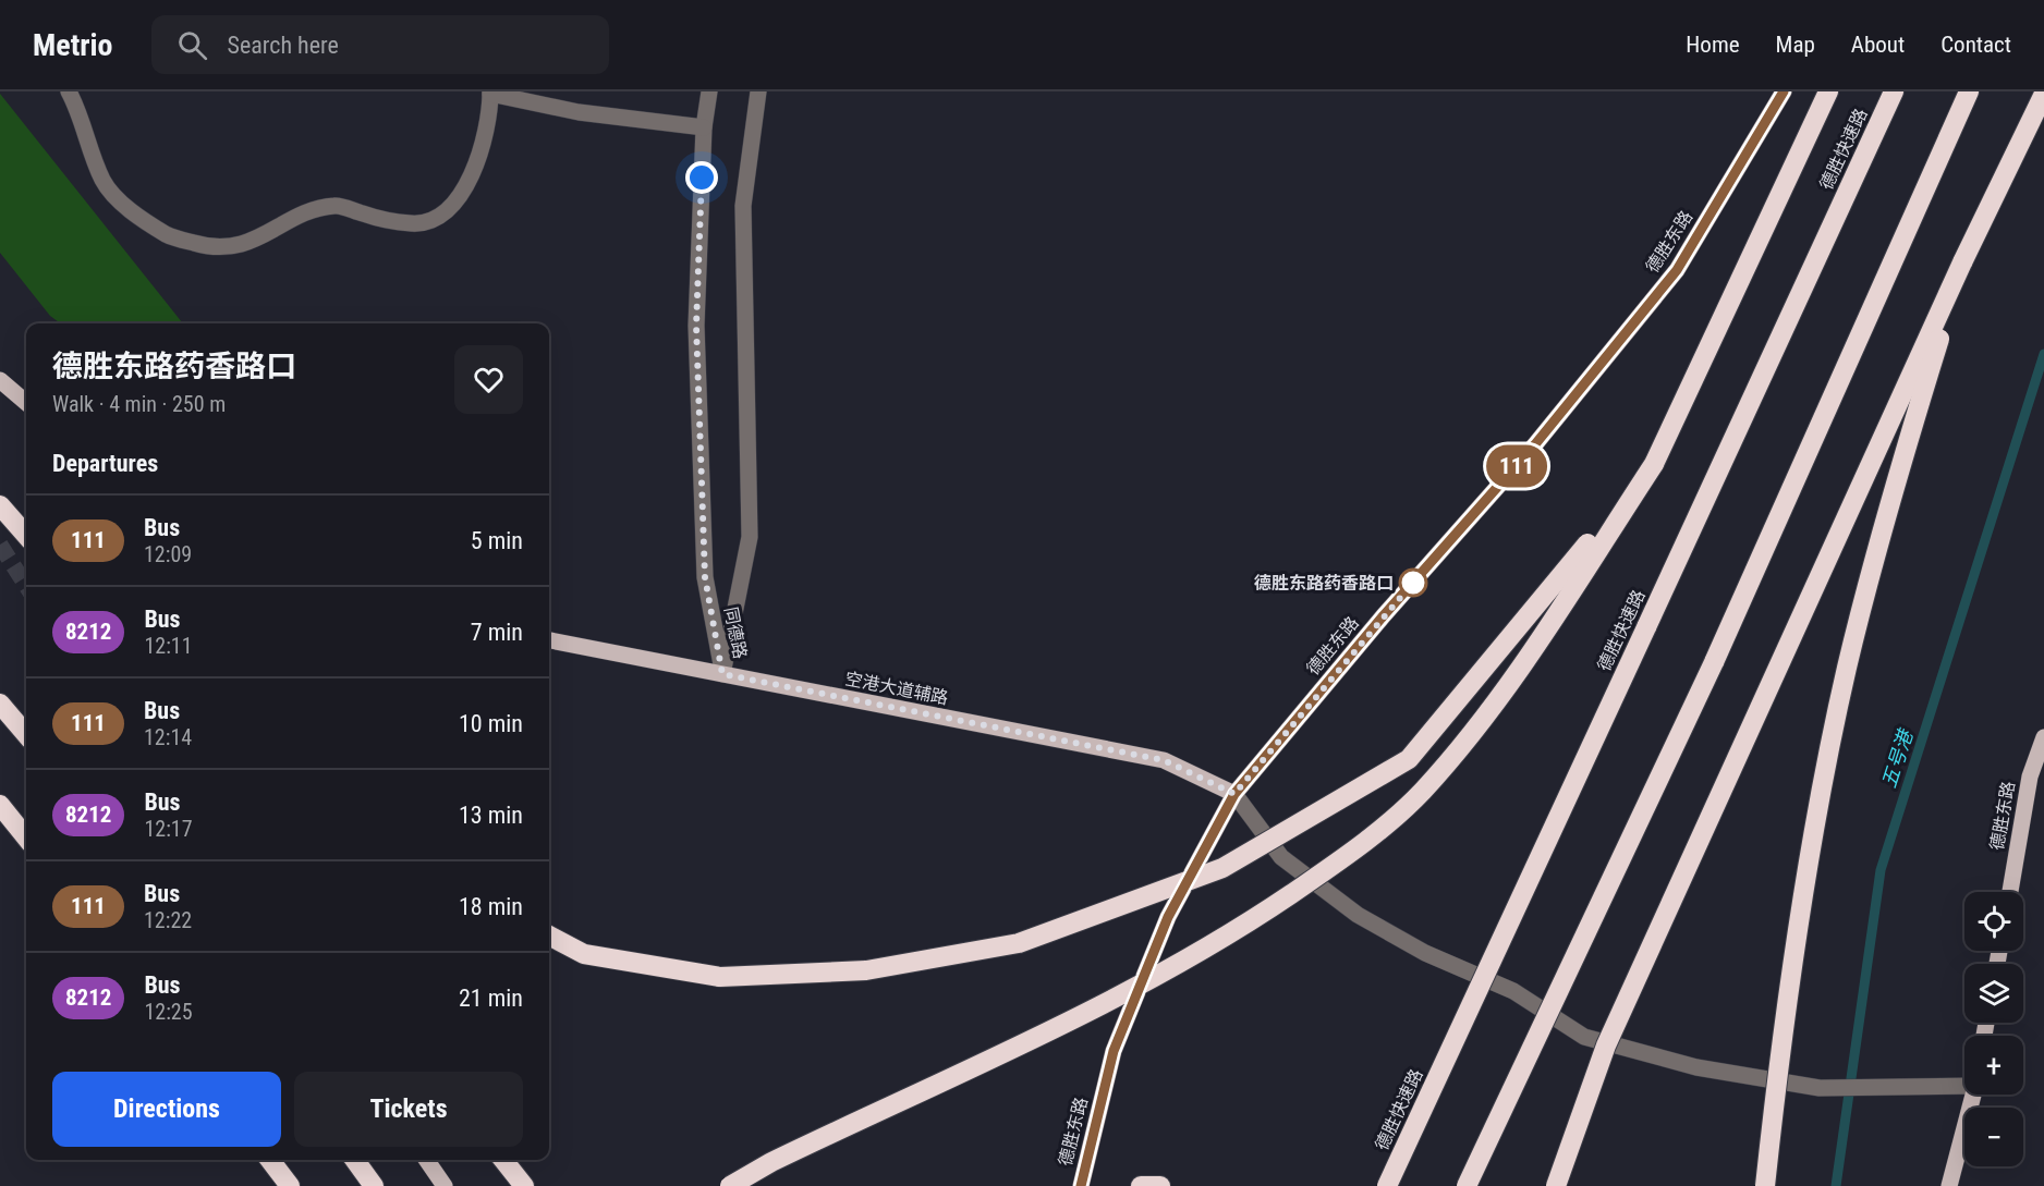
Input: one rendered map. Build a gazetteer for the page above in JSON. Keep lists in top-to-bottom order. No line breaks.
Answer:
{"streets":{"highway":["德胜快速路"],"main road":["德胜东路","空港大道辅路"],"street":["同德路"]},"crossings":[["德胜东路","空港大道辅路"],["同德路","空港大道辅路"]],"water":["五号港"],"places":["德胜东路药香路口"],"lines":["bus line 111"],"page":{"header":"Metrio","search":"Search here","nav":["Home","Map","About","Contact"],"on_map":"111","heading":[["德胜东路药香路口","Walk · 4 min · 250 m"],"Departures"],"list":[{"mark":"111","name":"Bus","note":"12:09","value":"5 min"},{"mark":"8212","name":"Bus","note":"12:11","value":"7 min"},{"mark":"111","name":"Bus","note":"12:14","value":"10 min"},{"mark":"8212","name":"Bus","note":"12:17","value":"13 min"},{"mark":"111","name":"Bus","note":"12:22","value":"18 min"},{"mark":"8212","name":"Bus","note":"12:25","value":"21 min"}],"map_buttons":["+","−"],"buttons":["Directions","Tickets"]}}
